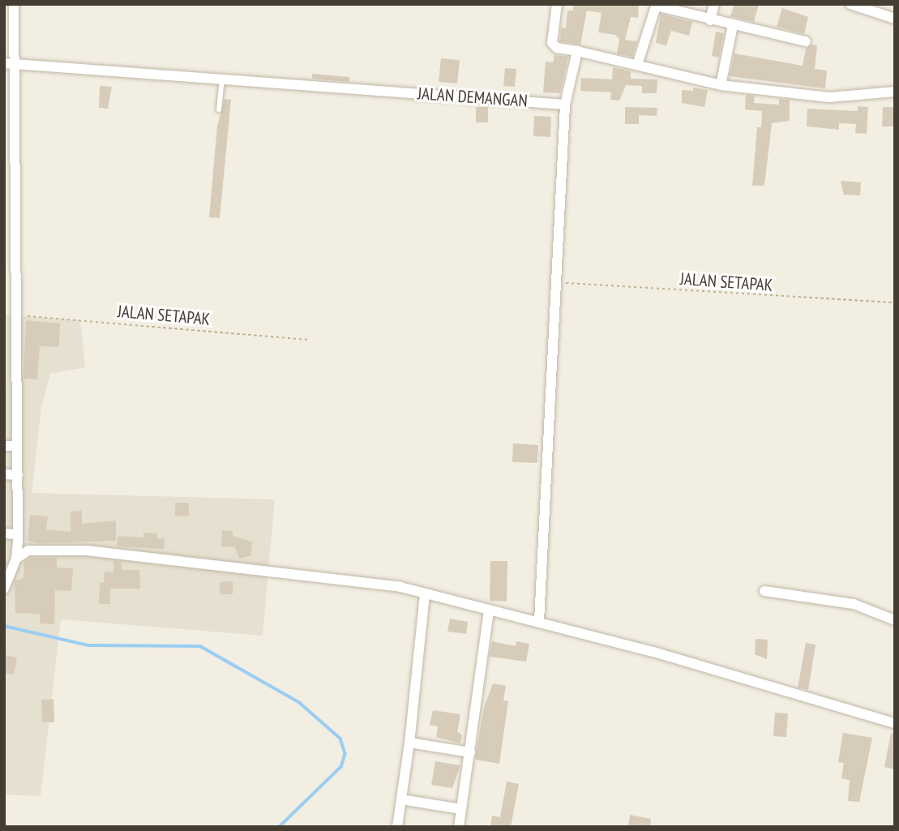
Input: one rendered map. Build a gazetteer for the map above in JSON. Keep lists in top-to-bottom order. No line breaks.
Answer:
{"streets":{"street":["JALAN DEMANGAN"],"path":["JALAN SETAPAK"]}}
